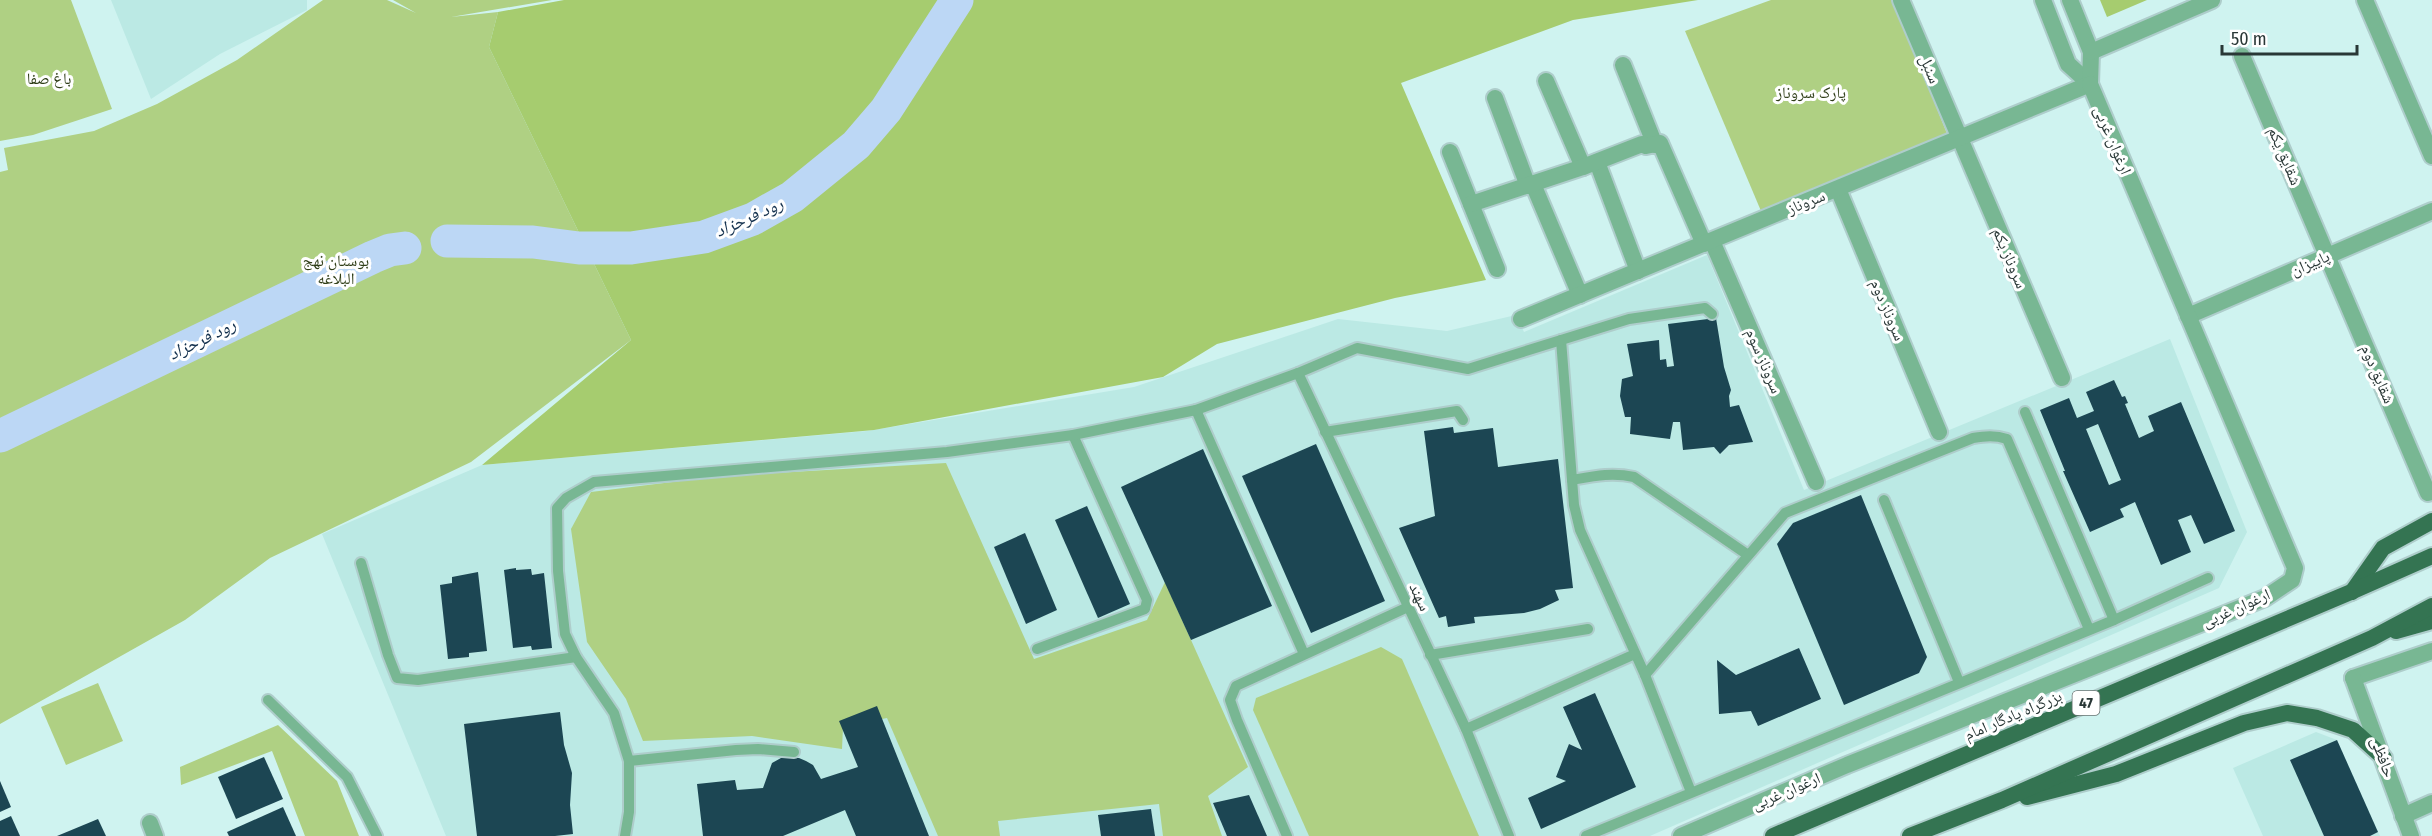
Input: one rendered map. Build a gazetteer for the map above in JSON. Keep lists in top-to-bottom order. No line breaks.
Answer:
{"streets":{"highway":["47","بزرگراه یادگار امام"],"street":["سنبل","ارغوان غربی","شقایق یکم","سروناز","سروناز یکم","پاییزان","سروناز دوم","سروناز سوم","شقایق دوم","حافظی"],"lane":["سهند"]},"crossings":[["سنبل","سروناز"],["سنبل","سروناز یکم"],["ارغوان غربی","سروناز"],["ارغوان غربی","پاییزان"],["شقایق یکم","پاییزان"],["شقایق یکم","شقایق دوم"],["سروناز","سروناز یکم"],["سروناز","سروناز دوم"],["سروناز","سروناز سوم"],["پاییزان","شقایق دوم"]],"water":["رود فرحزاد"],"parks":["باغ صفا","پارک سروناز","بوستان نهج البلاغه"],"scale_bar":"50 m"}
